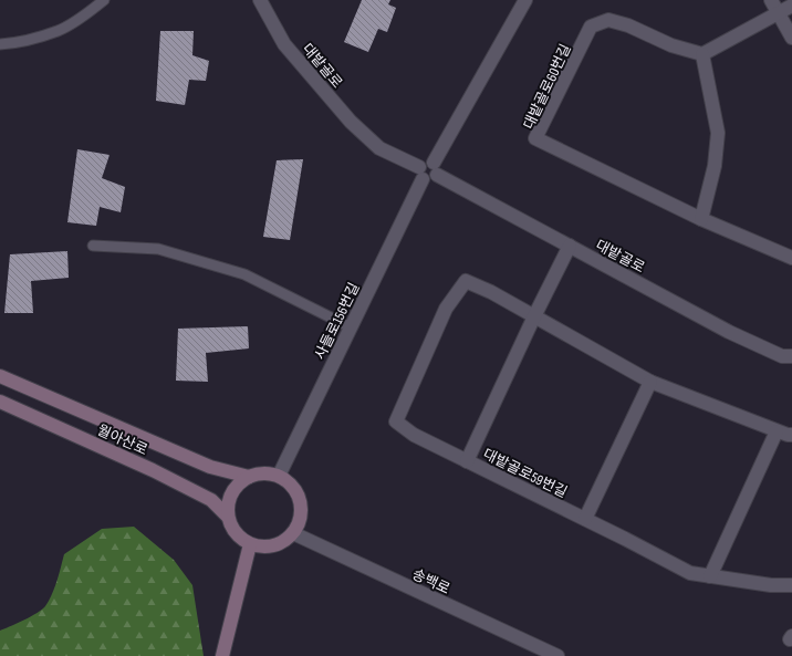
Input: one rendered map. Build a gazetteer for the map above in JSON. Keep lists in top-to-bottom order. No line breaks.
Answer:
{"streets":{"main road":["월아산로"],"street":["대밭골로","대밭골로60번길","사들로156번길","대밭골로59번길","송백로"]},"crossings":[["대밭골로","사들로156번길"],["대밭골로","대밭골로59번길"],["사들로156번길","월아산로"],["사들로156번길","송백로"],["월아산로","송백로"]]}
